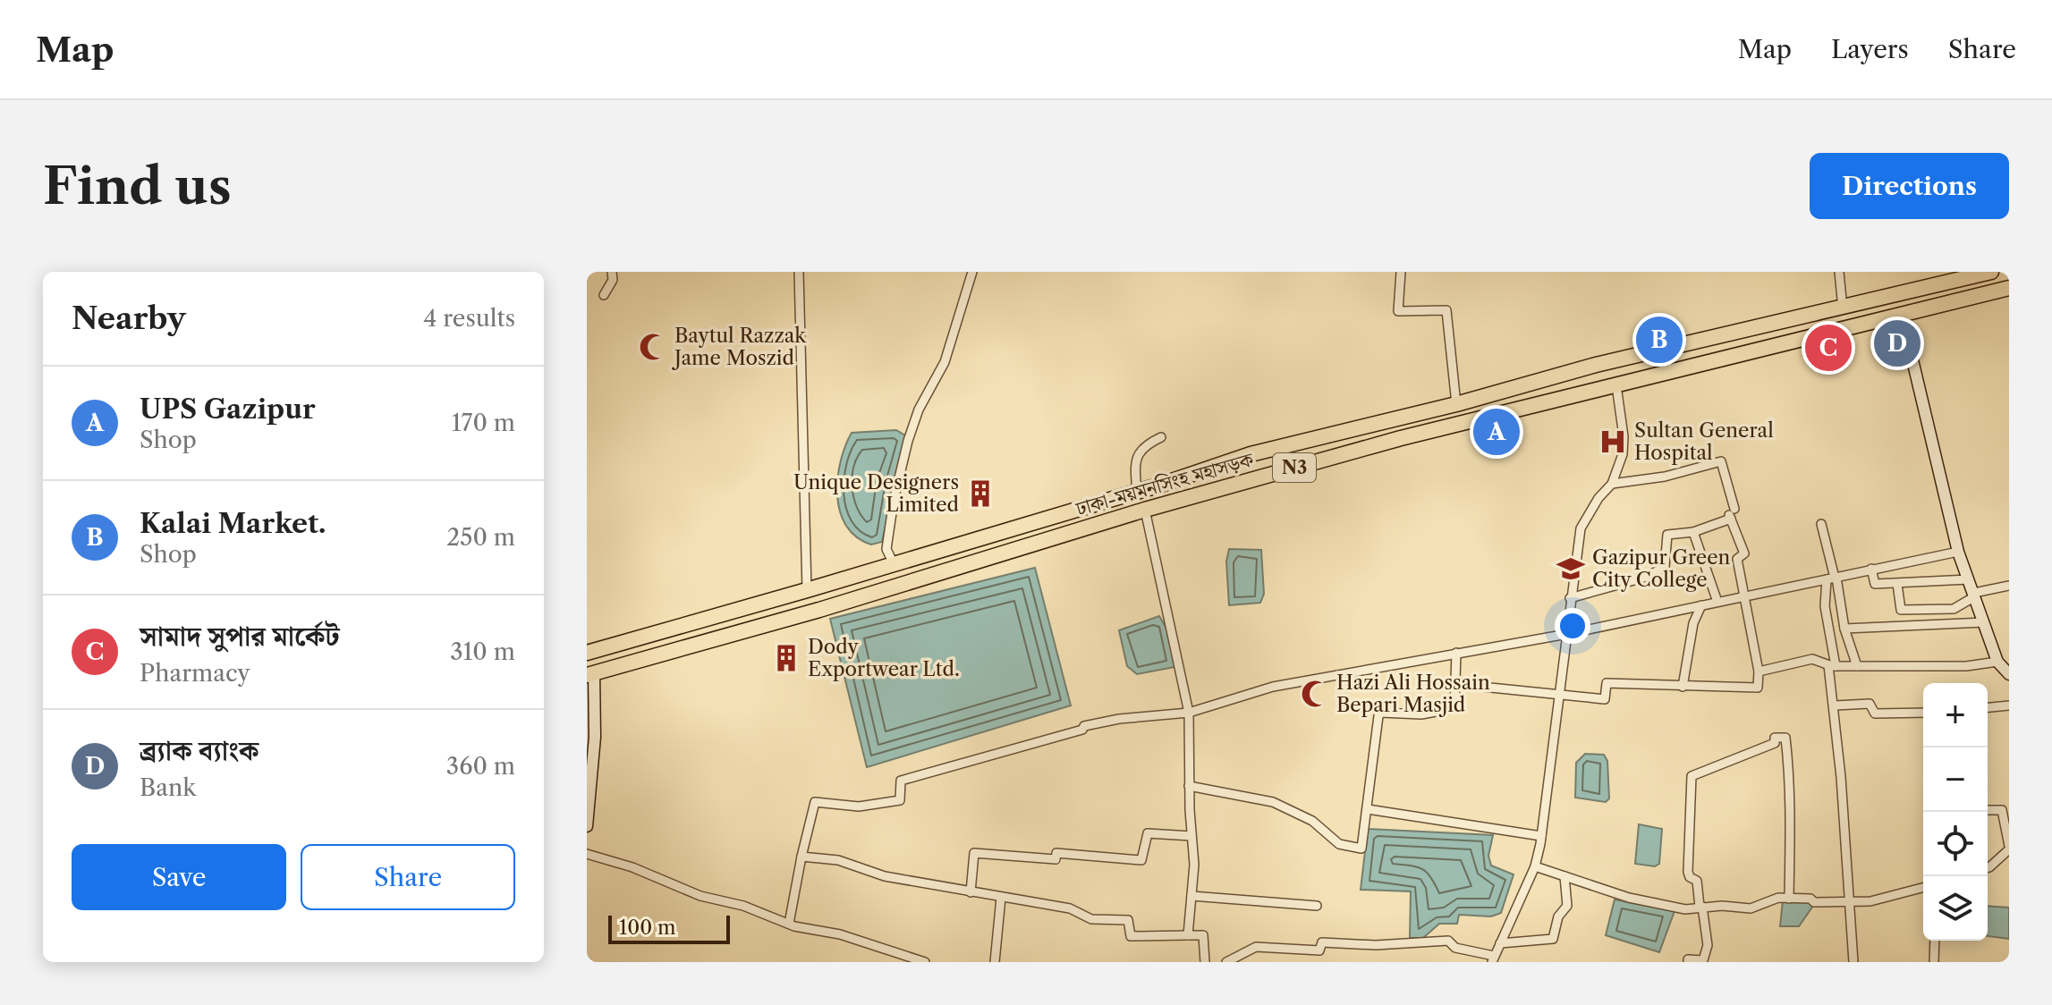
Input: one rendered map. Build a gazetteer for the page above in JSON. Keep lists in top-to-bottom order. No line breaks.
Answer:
{"streets":{"highway":["N3","ঢাকা-ময়মনসিংহ মহাসড়ক"]},"crossings":[["N3","ঢাকা-ময়মনসিংহ মহাসড়ক"]],"places":{"mosque":["Baytul Razzak Jame Moszid","Hazi Ali Hossain Bepari Masjid"],"hospital":["Sultan General Hospital"],"building":["Unique Designers Limited","Dody Exportwear Ltd."],"school or university":["Gazipur Green City College"]},"scale_bar":"100 m","page":{"header":"Map","nav":["Map","Layers","Share"],"buttons":["Directions",["Save","Share"]],"title":"Find us","heading":["Nearby","4 results"],"pins":["B","D","C","A"],"list":[{"mark":"A","name":"UPS Gazipur","note":"Shop","value":"170 m"},{"mark":"B","name":"Kalai Market.","note":"Shop","value":"250 m"},{"mark":"C","name":"সামাদ সুপার মার্কেট","note":"Pharmacy","value":"310 m"},{"mark":"D","name":"ব্র্যাক ব্যাংক","note":"Bank","value":"360 m"}],"map_buttons":["+","−"],"scale":"100 m"}}
